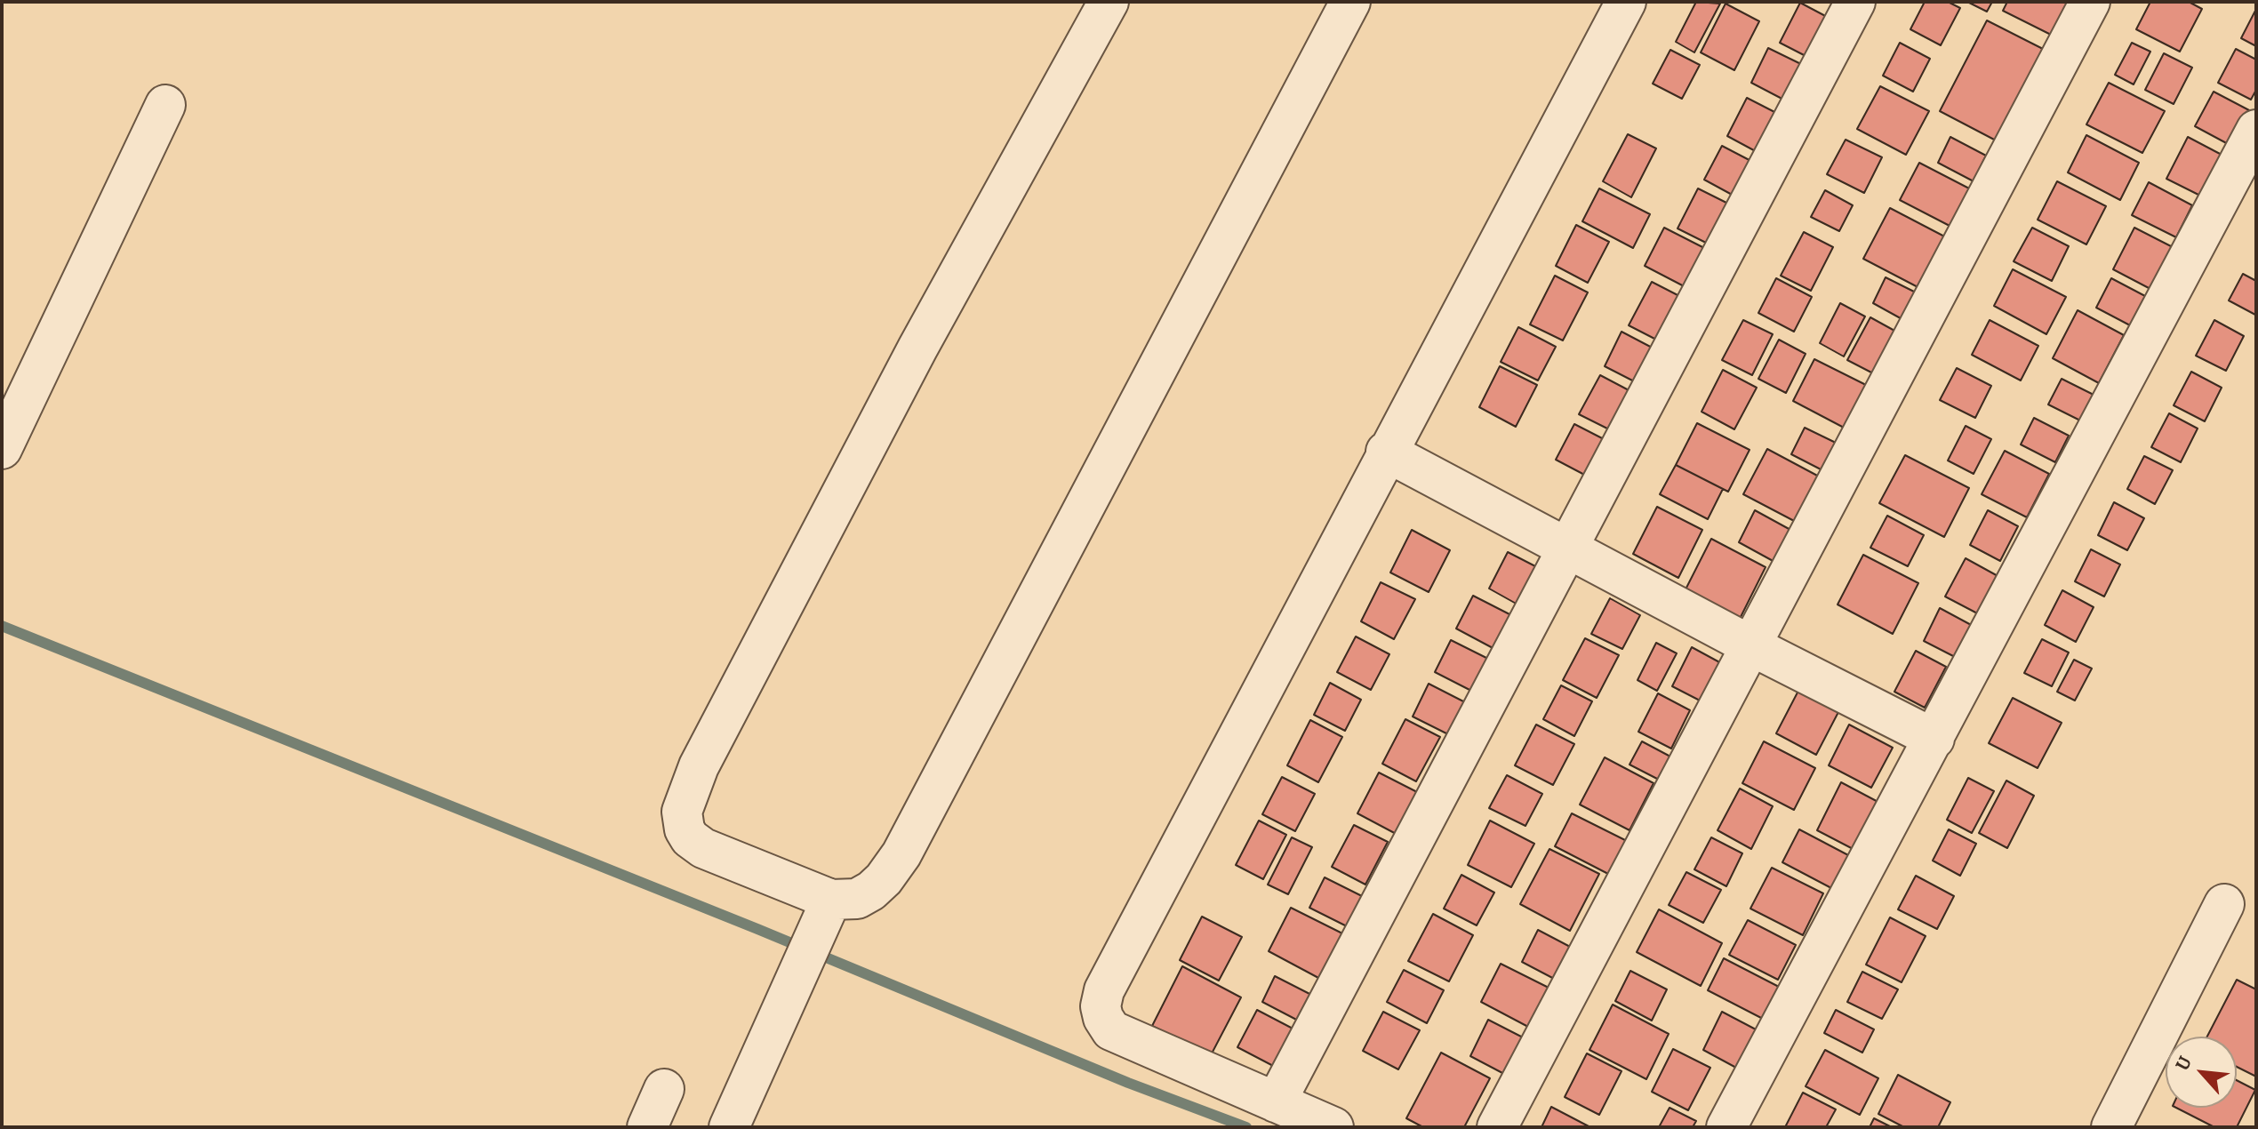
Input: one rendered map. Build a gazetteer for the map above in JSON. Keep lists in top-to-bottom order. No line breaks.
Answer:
{"north":"top left"}
